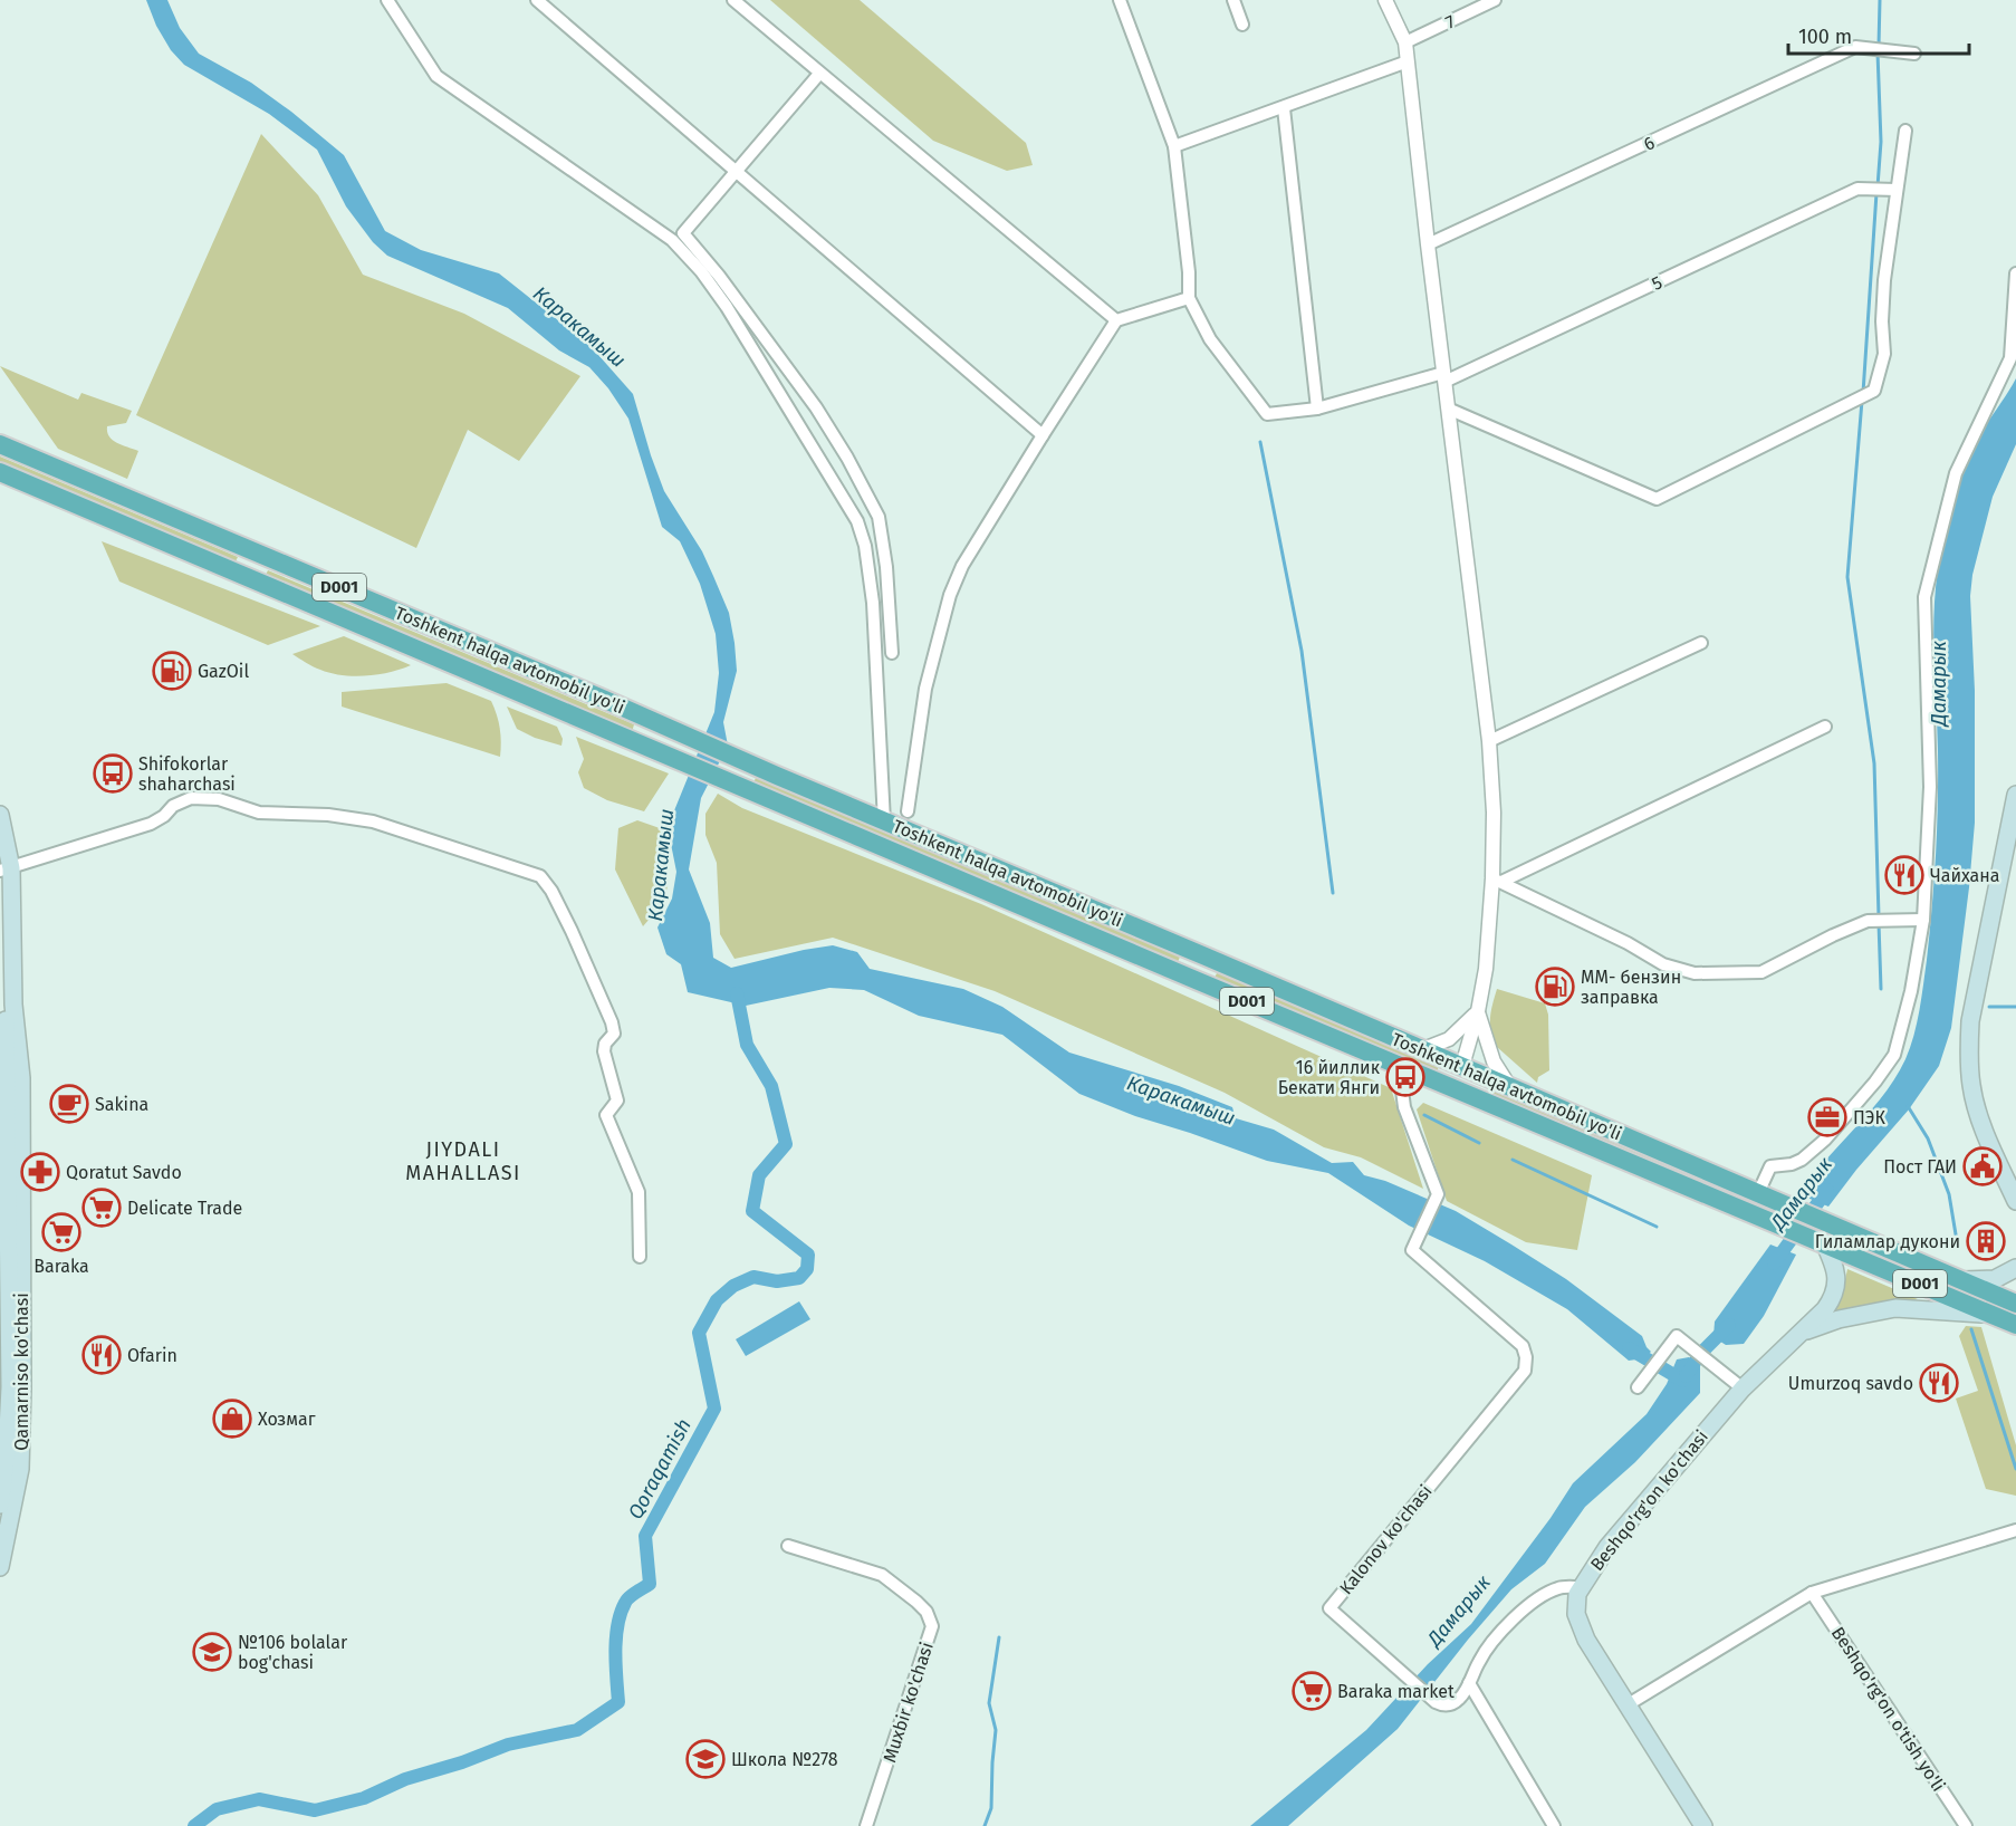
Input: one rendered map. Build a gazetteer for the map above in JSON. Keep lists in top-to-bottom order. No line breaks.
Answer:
{"streets":{"highway":["D001","Toshkent halqa avtomobil yo'li"],"main road":["Qamarniso ko'chasi","Beshqo'rg'on ko'chasi"],"street":["7","6","5","Kalonov ko'chasi","Muxbir ko'chasi","Beshqo'rg'on o'tish yo'li"]},"crossings":[["Toshkent halqa avtomobil yo'li","Beshqo'rg'on ko'chasi"],["Toshkent halqa avtomobil yo'li","Kalonov ko'chasi"],["Beshqo'rg'on ko'chasi","Kalonov ko'chasi"]],"districts":["JIYDALI MAHALLASI"],"water":["Каракамыш","Дамарык","Qoraqamish"],"places":{"fuel station":["GazOil","ММ- бензин заправка"],"bus stop":["Shifokorlar shaharchasi","16 йиллик Бекати Янги"],"restaurant":["Чайхана","Ofarin","Umurzoq savdo"],"cafe":["Sakina"],"office":["ПЭК"],"public building":["Пост ГАИ"],"pharmacy":["Qoratut Savdo"],"supermarket":["Delicate Trade","Baraka","Baraka market"],"building":["Гиламлар дукони"],"shop":["Хозмаг"],"school or university":["№106 bolalar bog'chasi","Школа №278"]},"scale_bar":"100 m"}
